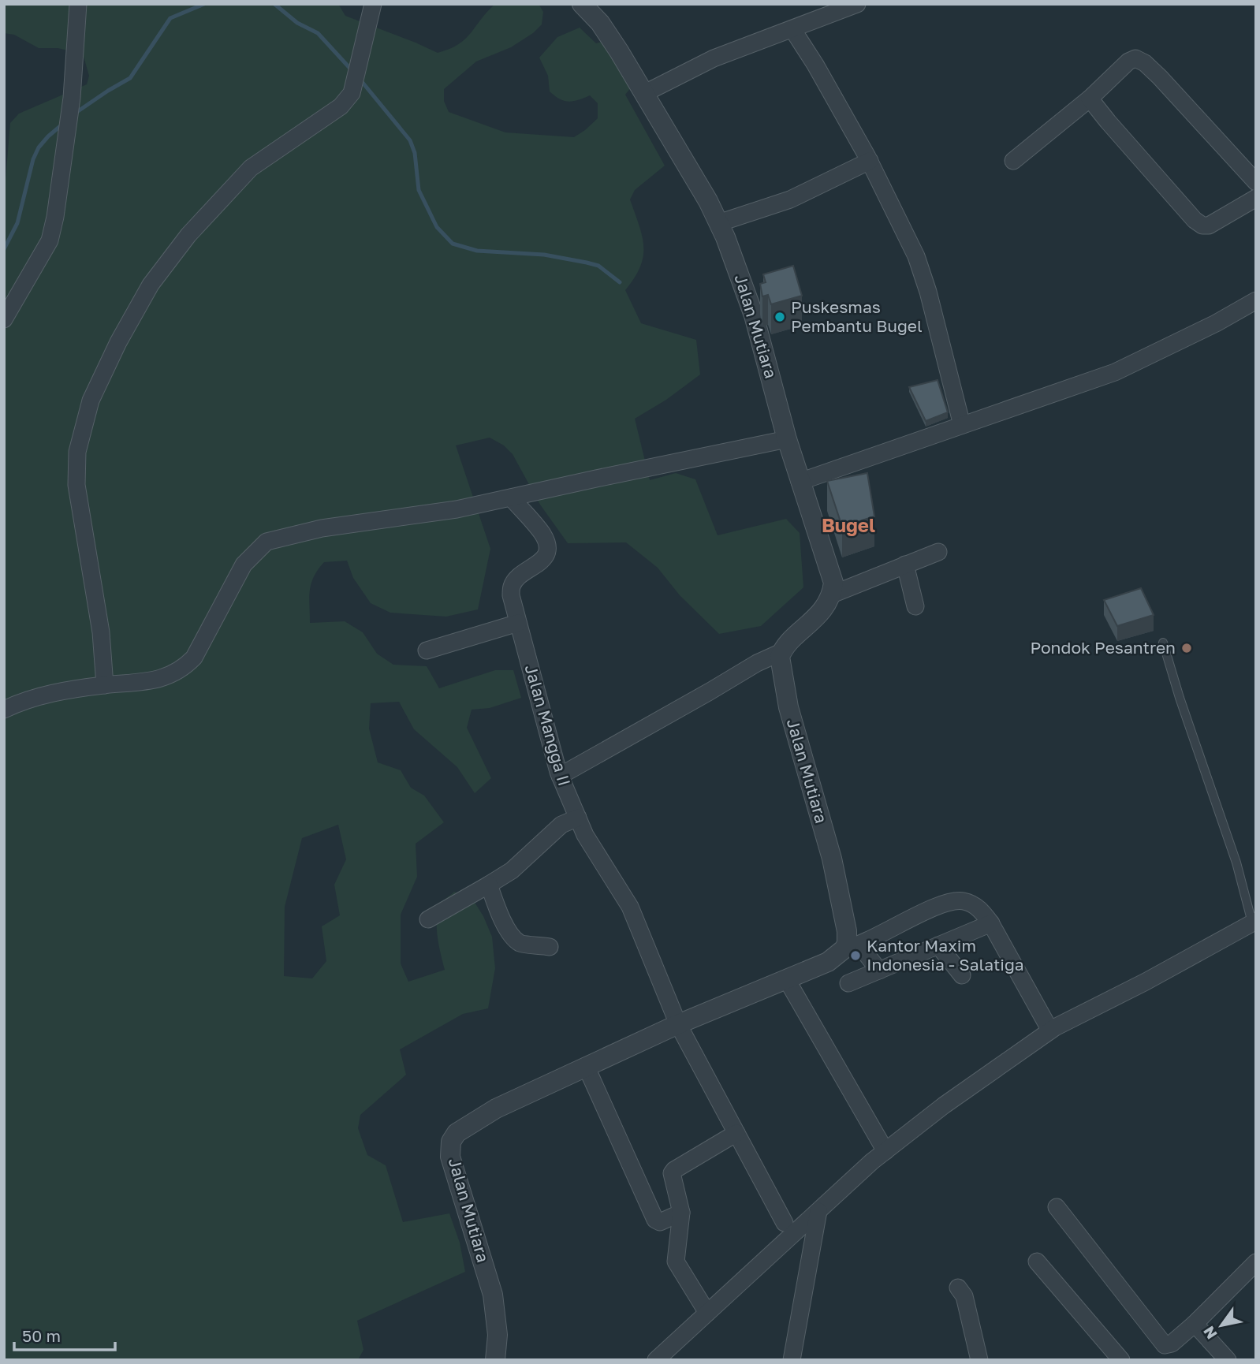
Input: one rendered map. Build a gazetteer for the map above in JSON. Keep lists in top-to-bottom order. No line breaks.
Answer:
{"streets":{"street":["Jalan Mutiara","Jalan Mangga II"]},"crossings":[["Jalan Mutiara","Jalan Mangga II"]],"districts":["Bugel"],"places":["Puskesmas Pembantu Bugel","Pondok Pesantren","Kantor Maxim Indonesia - Salatiga"],"scale_bar":"50 m","north":"bottom left"}
